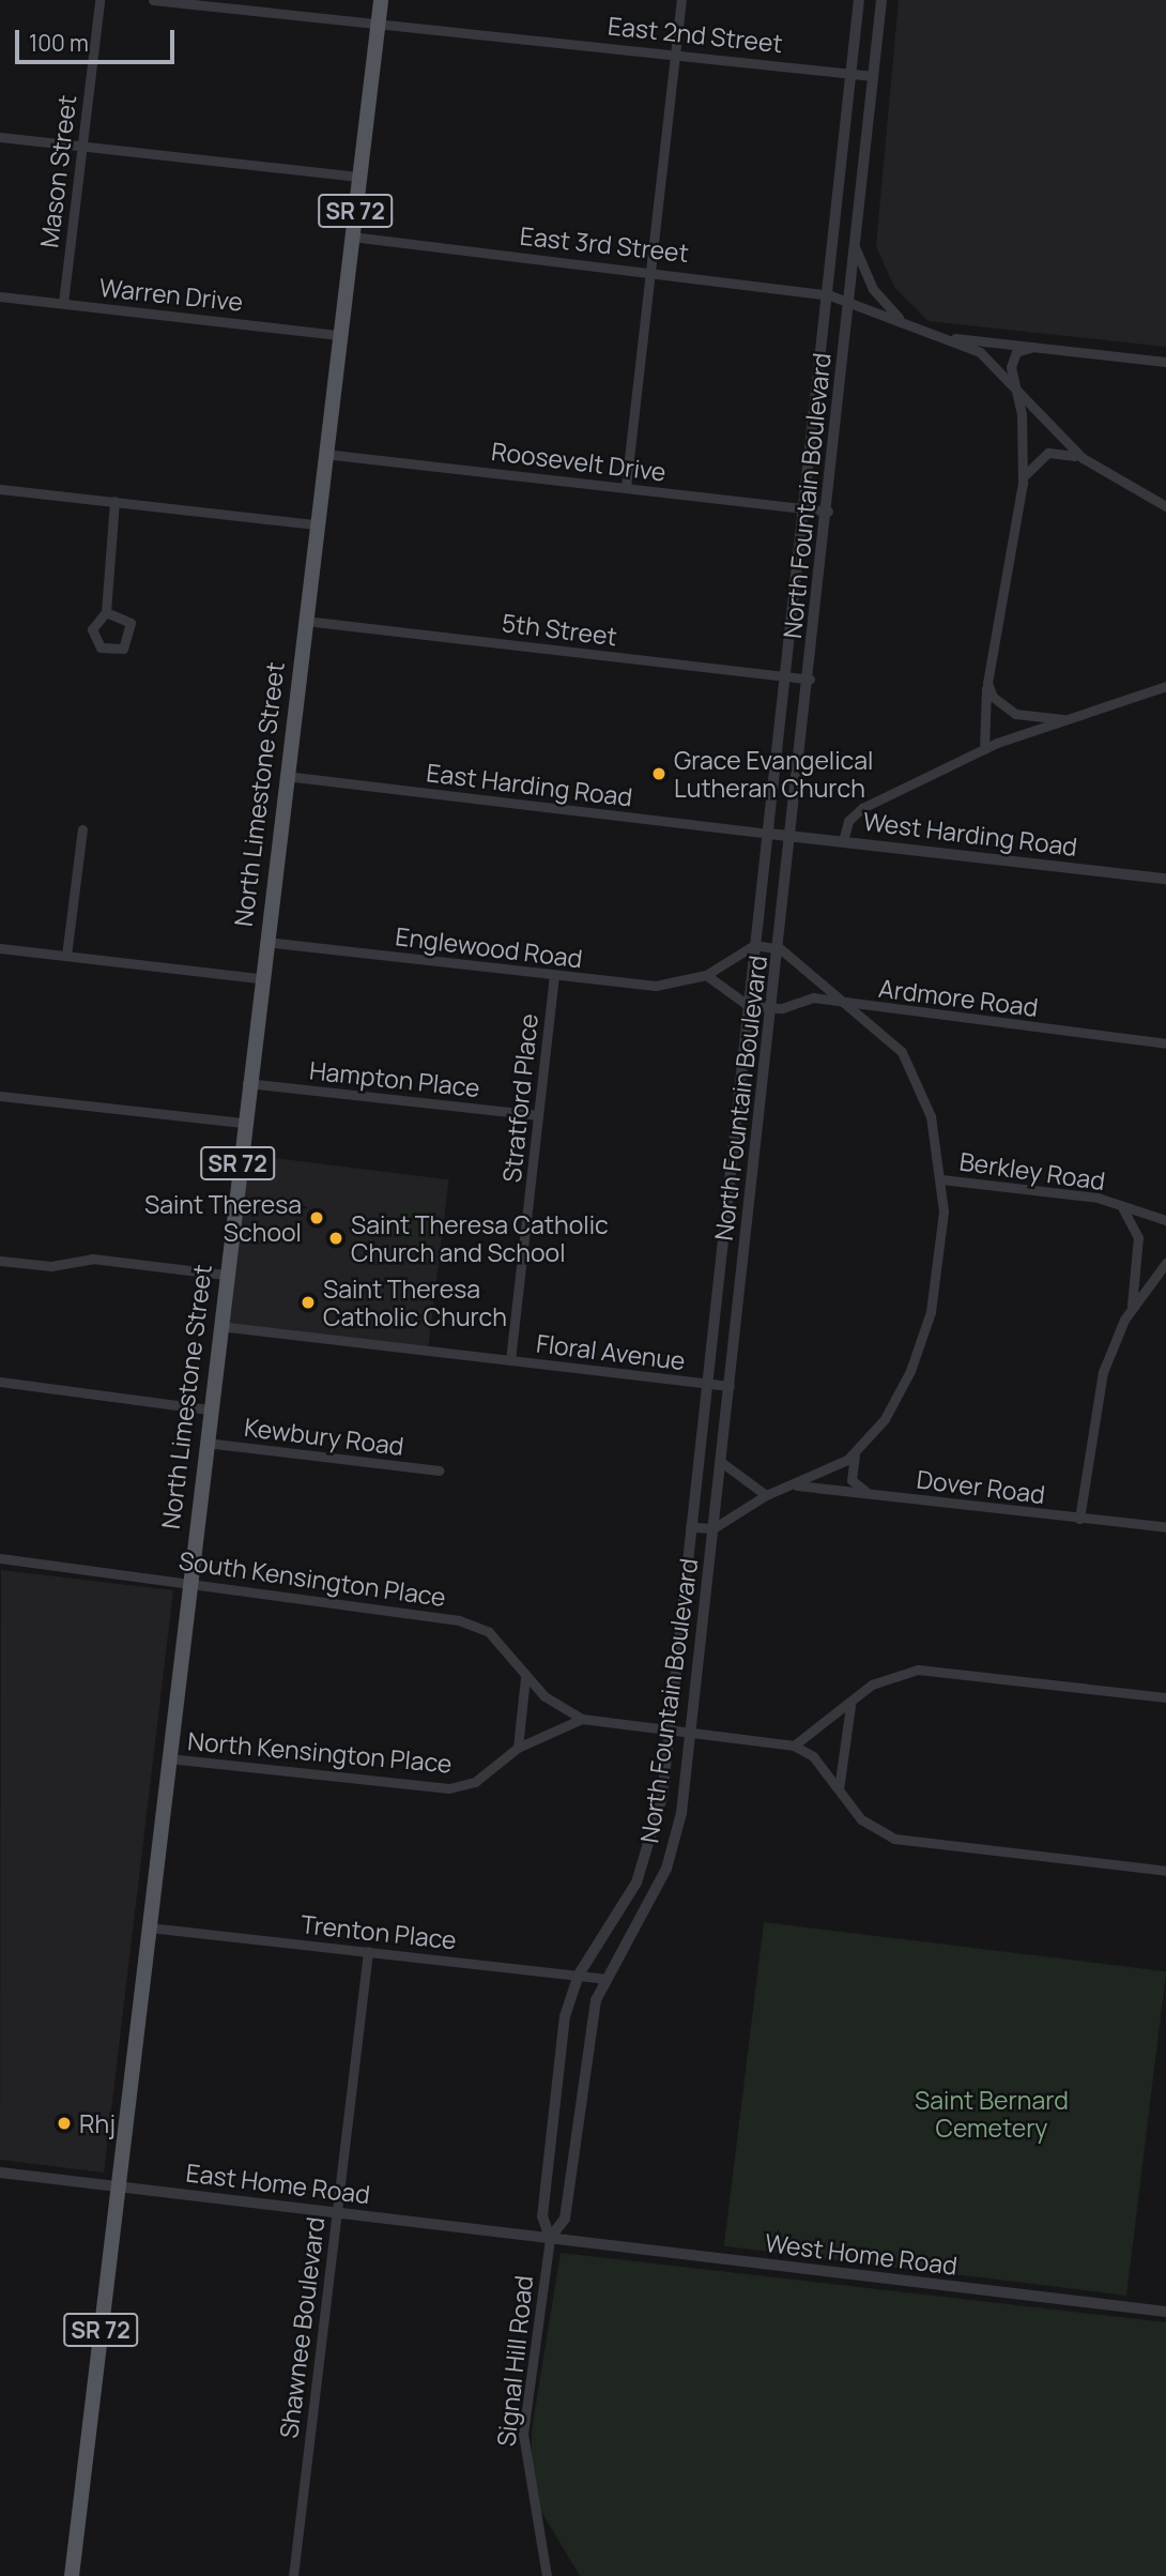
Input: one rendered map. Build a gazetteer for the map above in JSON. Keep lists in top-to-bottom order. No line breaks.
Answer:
{"streets":{"main road":["SR 72","North Limestone Street"],"street":["East 2nd Street","Mason Street","East 3rd Street","Warren Drive","Roosevelt Drive","North Fountain Boulevard","5th Street","East Harding Road","West Harding Road","Englewood Road","Ardmore Road","Hampton Place","Stratford Place","Berkley Road","Floral Avenue","Kewbury Road","Dover Road","South Kensington Place","North Kensington Place","Trenton Place","East Home Road","West Home Road","Shawnee Boulevard","Signal Hill Road"]},"crossings":[["East 2nd Street","North Fountain Boulevard"],["East 2nd Street","North Limestone Street"],["Mason Street","Warren Drive"],["East 3rd Street","North Fountain Boulevard"],["East 3rd Street","North Limestone Street"],["Warren Drive","North Limestone Street"],["Roosevelt Drive","North Fountain Boulevard"],["Roosevelt Drive","North Limestone Street"],["North Fountain Boulevard","5th Street"],["North Fountain Boulevard","East Harding Road"],["North Fountain Boulevard","West Harding Road"],["North Fountain Boulevard","Englewood Road"],["North Fountain Boulevard","Ardmore Road"],["North Fountain Boulevard","Floral Avenue"],["North Fountain Boulevard","Trenton Place"],["North Fountain Boulevard","East Home Road"],["North Fountain Boulevard","West Home Road"],["North Fountain Boulevard","Signal Hill Road"],["5th Street","North Limestone Street"],["East Harding Road","North Limestone Street"],["East Harding Road","West Harding Road"],["North Limestone Street","Englewood Road"],["North Limestone Street","Hampton Place"],["North Limestone Street","Floral Avenue"],["North Limestone Street","Kewbury Road"],["North Limestone Street","South Kensington Place"],["North Limestone Street","North Kensington Place"],["North Limestone Street","Trenton Place"],["North Limestone Street","East Home Road"],["Englewood Road","Stratford Place"],["Hampton Place","Stratford Place"],["Stratford Place","Floral Avenue"],["South Kensington Place","North Kensington Place"],["Trenton Place","Shawnee Boulevard"],["East Home Road","West Home Road"],["East Home Road","Shawnee Boulevard"],["East Home Road","Signal Hill Road"],["West Home Road","Signal Hill Road"]],"parks":["Saint Bernard Cemetery"],"places":["Grace Evangelical Lutheran Church","Saint Theresa School","Saint Theresa Catholic Church and School","Saint Theresa Catholic Church","Rhj"],"scale_bar":"100 m"}
